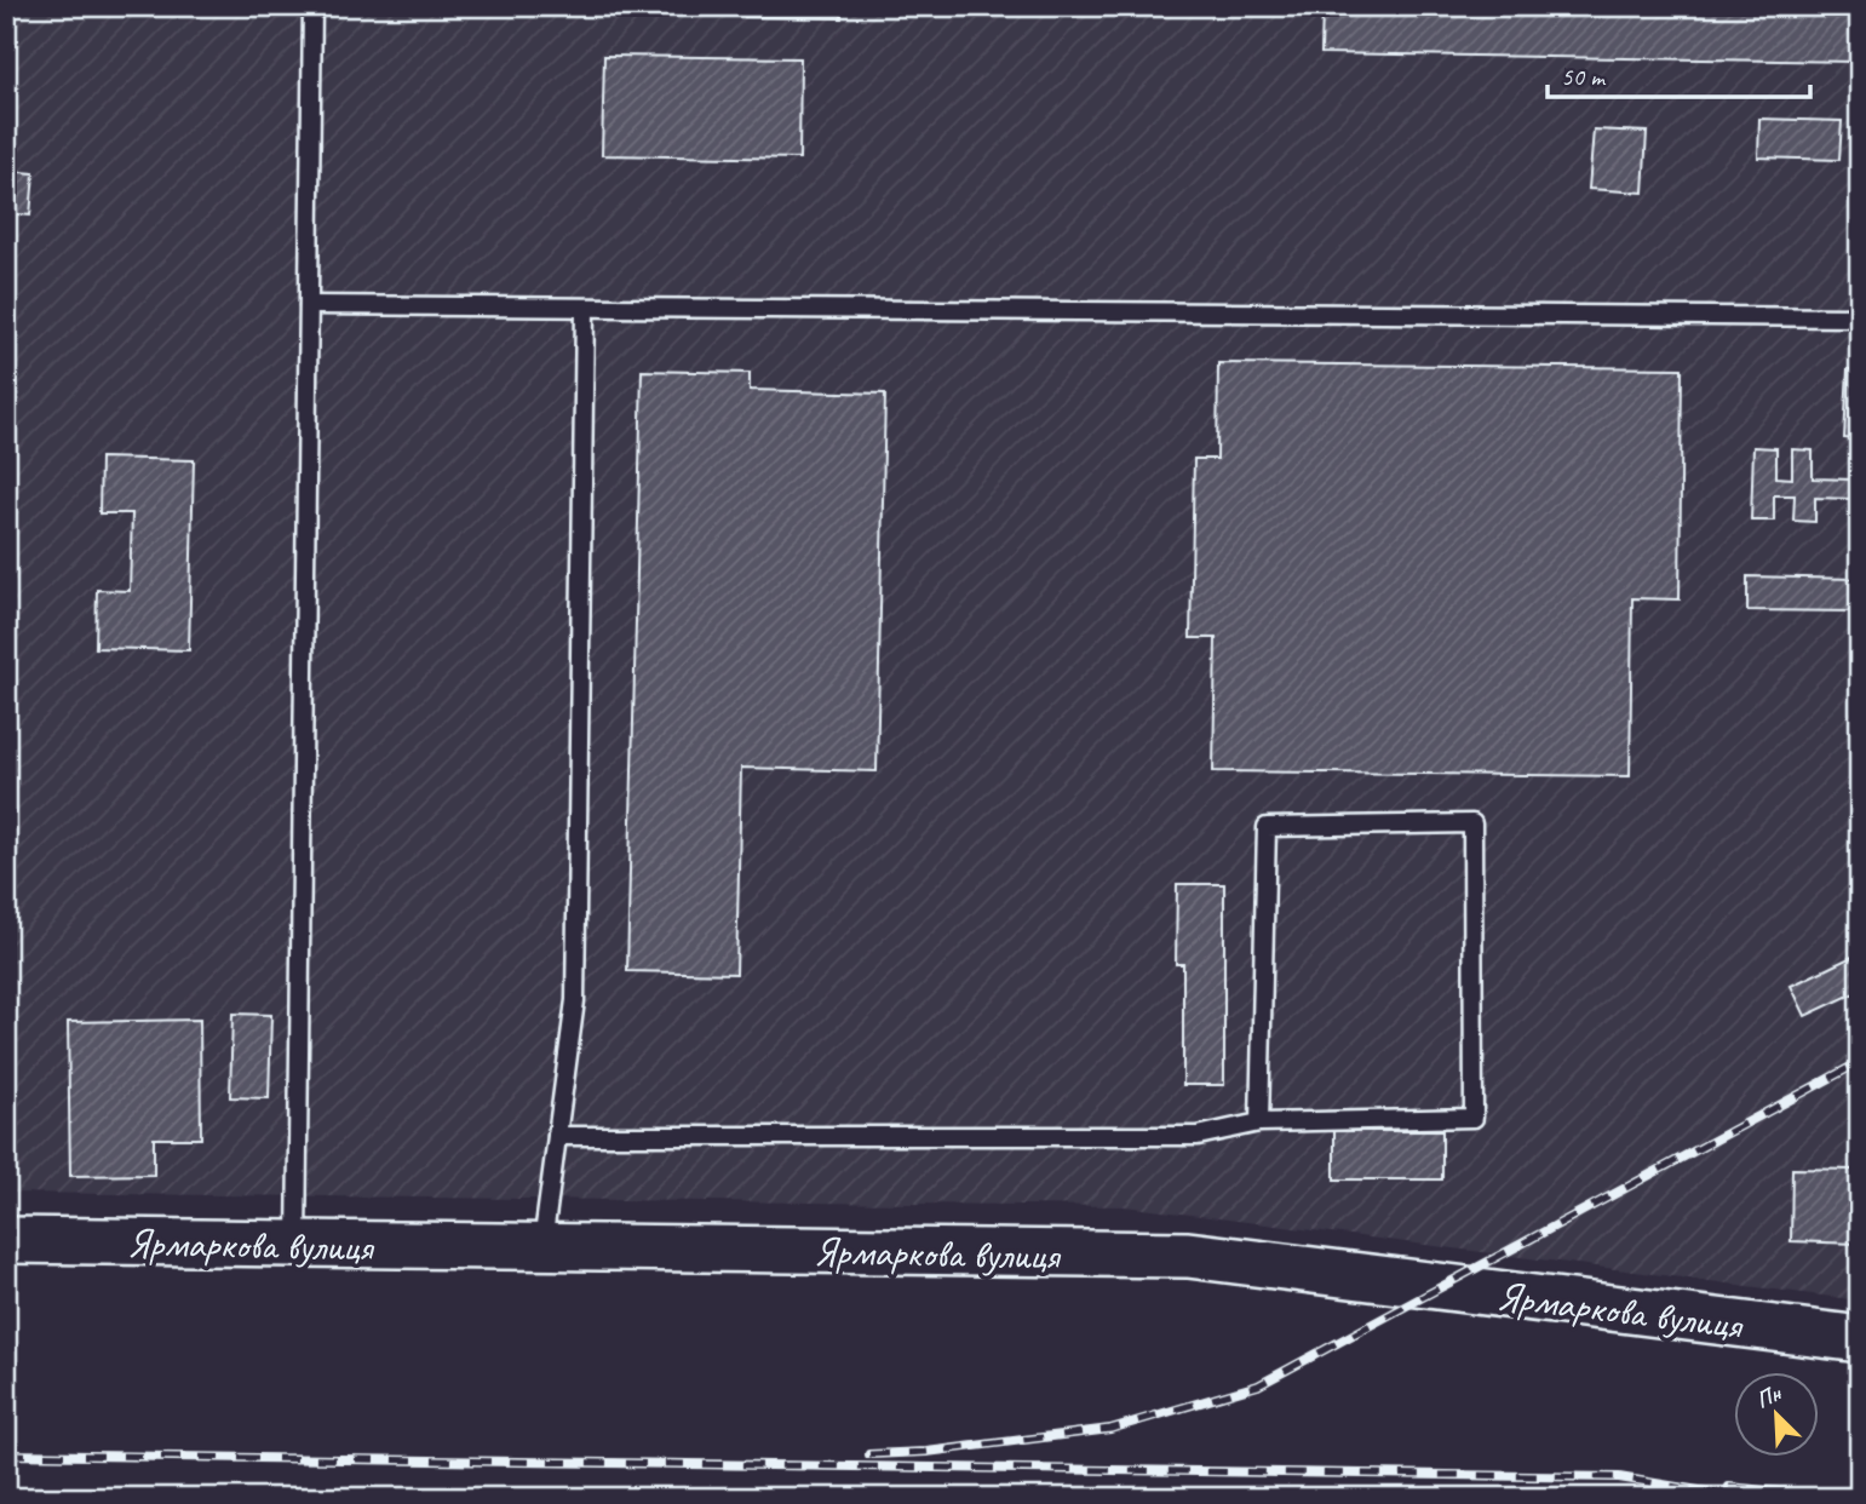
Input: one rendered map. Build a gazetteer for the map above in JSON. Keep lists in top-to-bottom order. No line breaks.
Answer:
{"streets":{"street":["Ярмаркова вулиця"]},"scale_bar":"50 m","north":"top left"}
